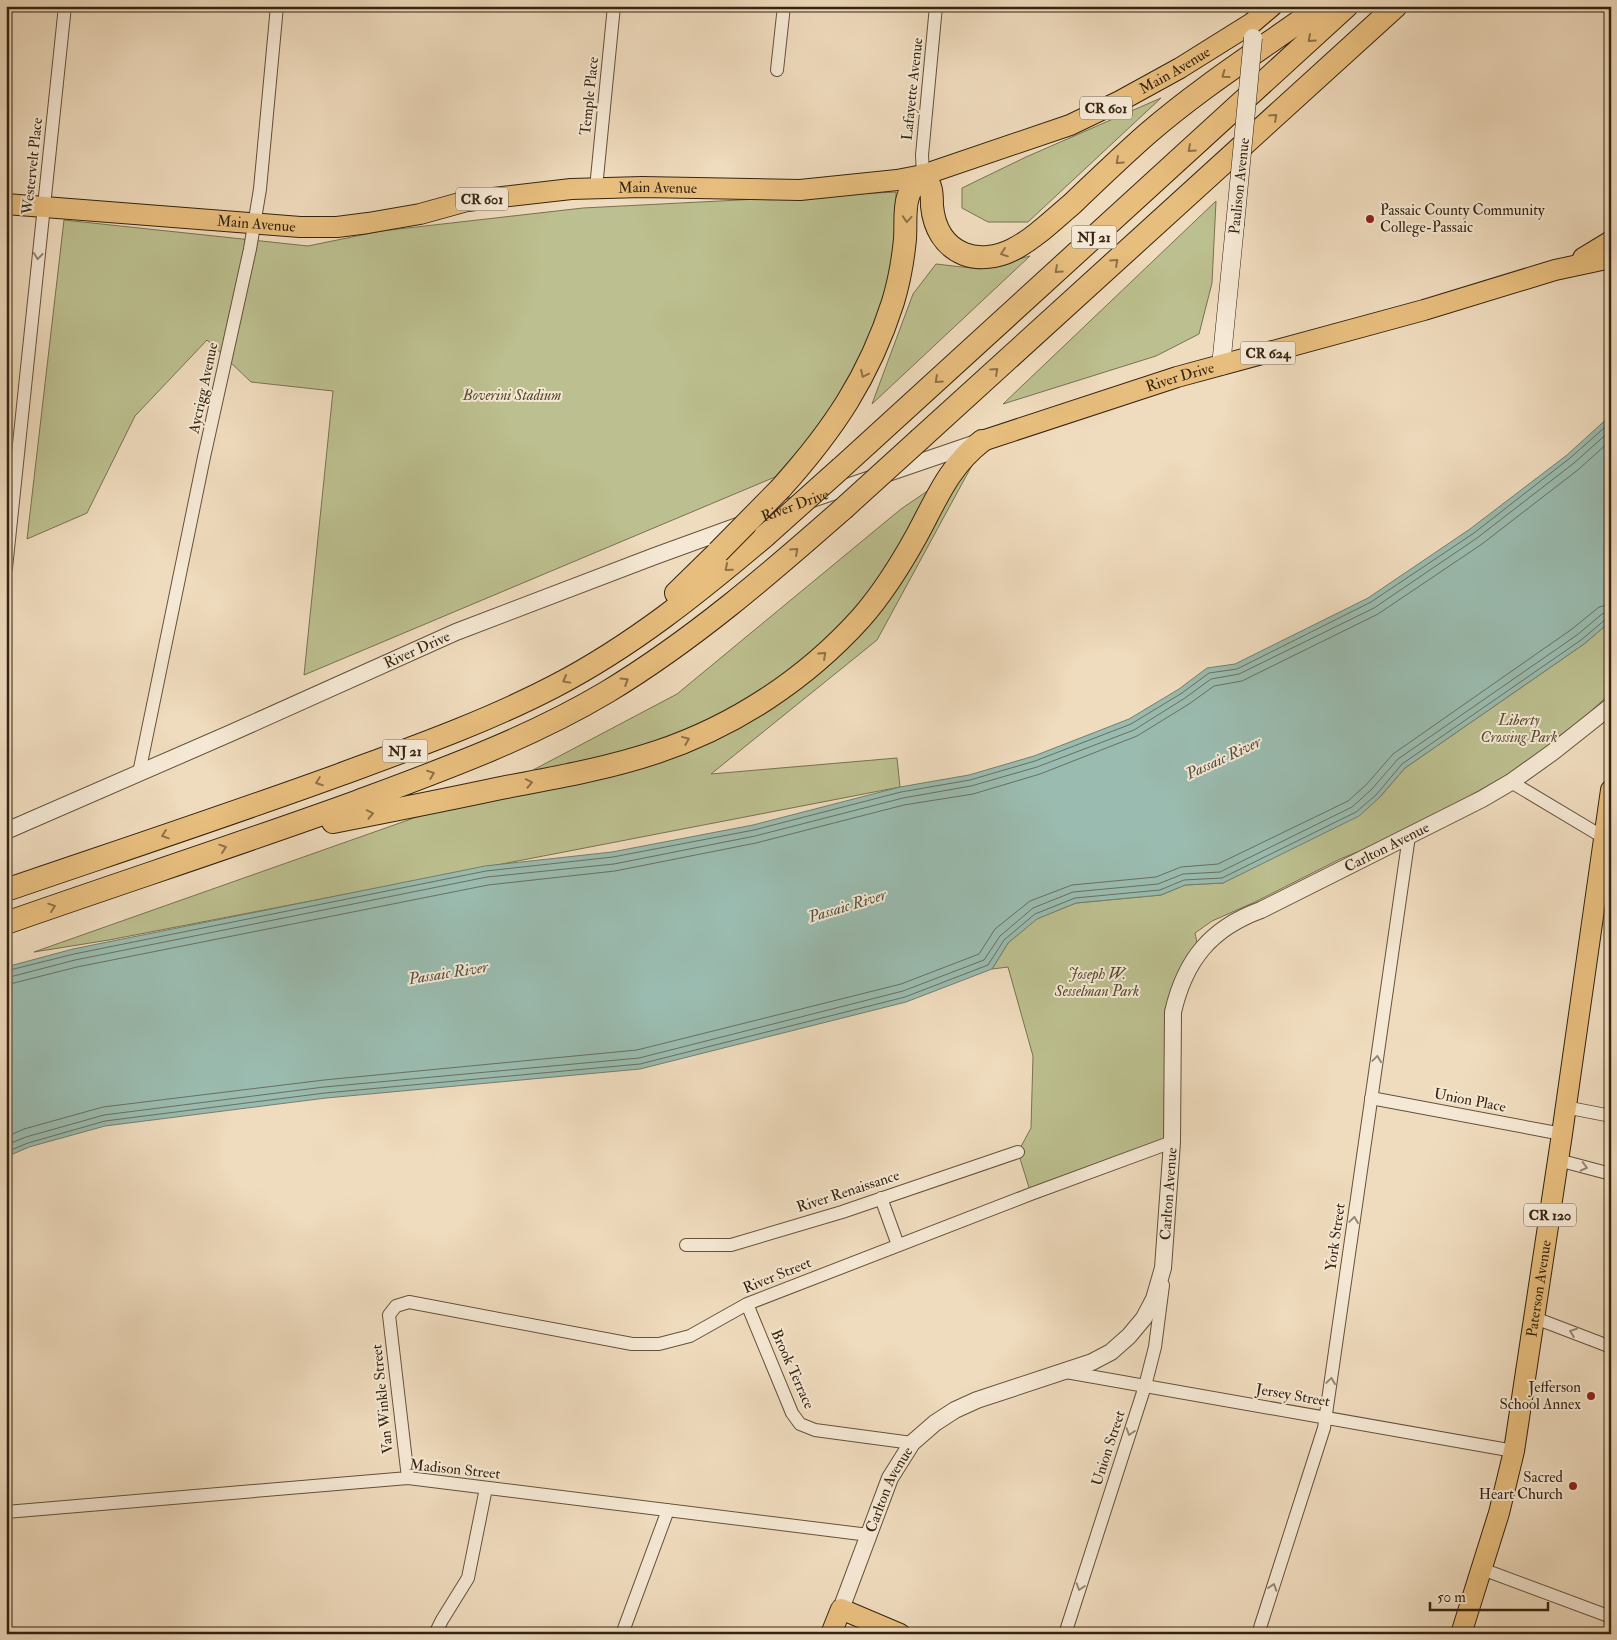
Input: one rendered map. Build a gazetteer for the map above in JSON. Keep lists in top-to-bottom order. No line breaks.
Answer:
{"streets":{"highway":["NJ 21"],"main road":["Main Avenue","CR 601","Paulison Avenue","CR 624","River Drive","Carlton Avenue","CR 120","Paterson Avenue"],"street":["Lafayette Avenue","Temple Place","Westervelt Place","Aycrigg Avenue","Union Place","River Renaissance","York Street","River Street","Brook Terrace","Jersey Street","Van Winkle Street","Union Street","Madison Street"]},"crossings":[["Main Avenue","Lafayette Avenue"],["Main Avenue","Temple Place"],["Main Avenue","Westervelt Place"],["Main Avenue","Paulison Avenue"],["Main Avenue","Aycrigg Avenue"],["Paulison Avenue","River Drive"],["River Drive","Aycrigg Avenue"],["Carlton Avenue","York Street"],["Carlton Avenue","River Street"],["Carlton Avenue","Brook Terrace"],["Carlton Avenue","Jersey Street"],["Carlton Avenue","Union Street"],["Carlton Avenue","Madison Street"],["Union Place","York Street"],["Union Place","Paterson Avenue"],["York Street","Jersey Street"],["River Street","Brook Terrace"],["River Street","Van Winkle Street"],["Paterson Avenue","Jersey Street"],["Jersey Street","Union Street"],["Van Winkle Street","Madison Street"]],"one_way":["Westervelt Place","York Street","Union Street"],"water":["Passaic River"],"parks":["Boverini Stadium","Liberty Crossing Park","Joseph W. Sesselman Park"],"places":["Passaic County Community College-Passaic","Jefferson School Annex","Sacred Heart Church"],"scale_bar":"50 m"}
